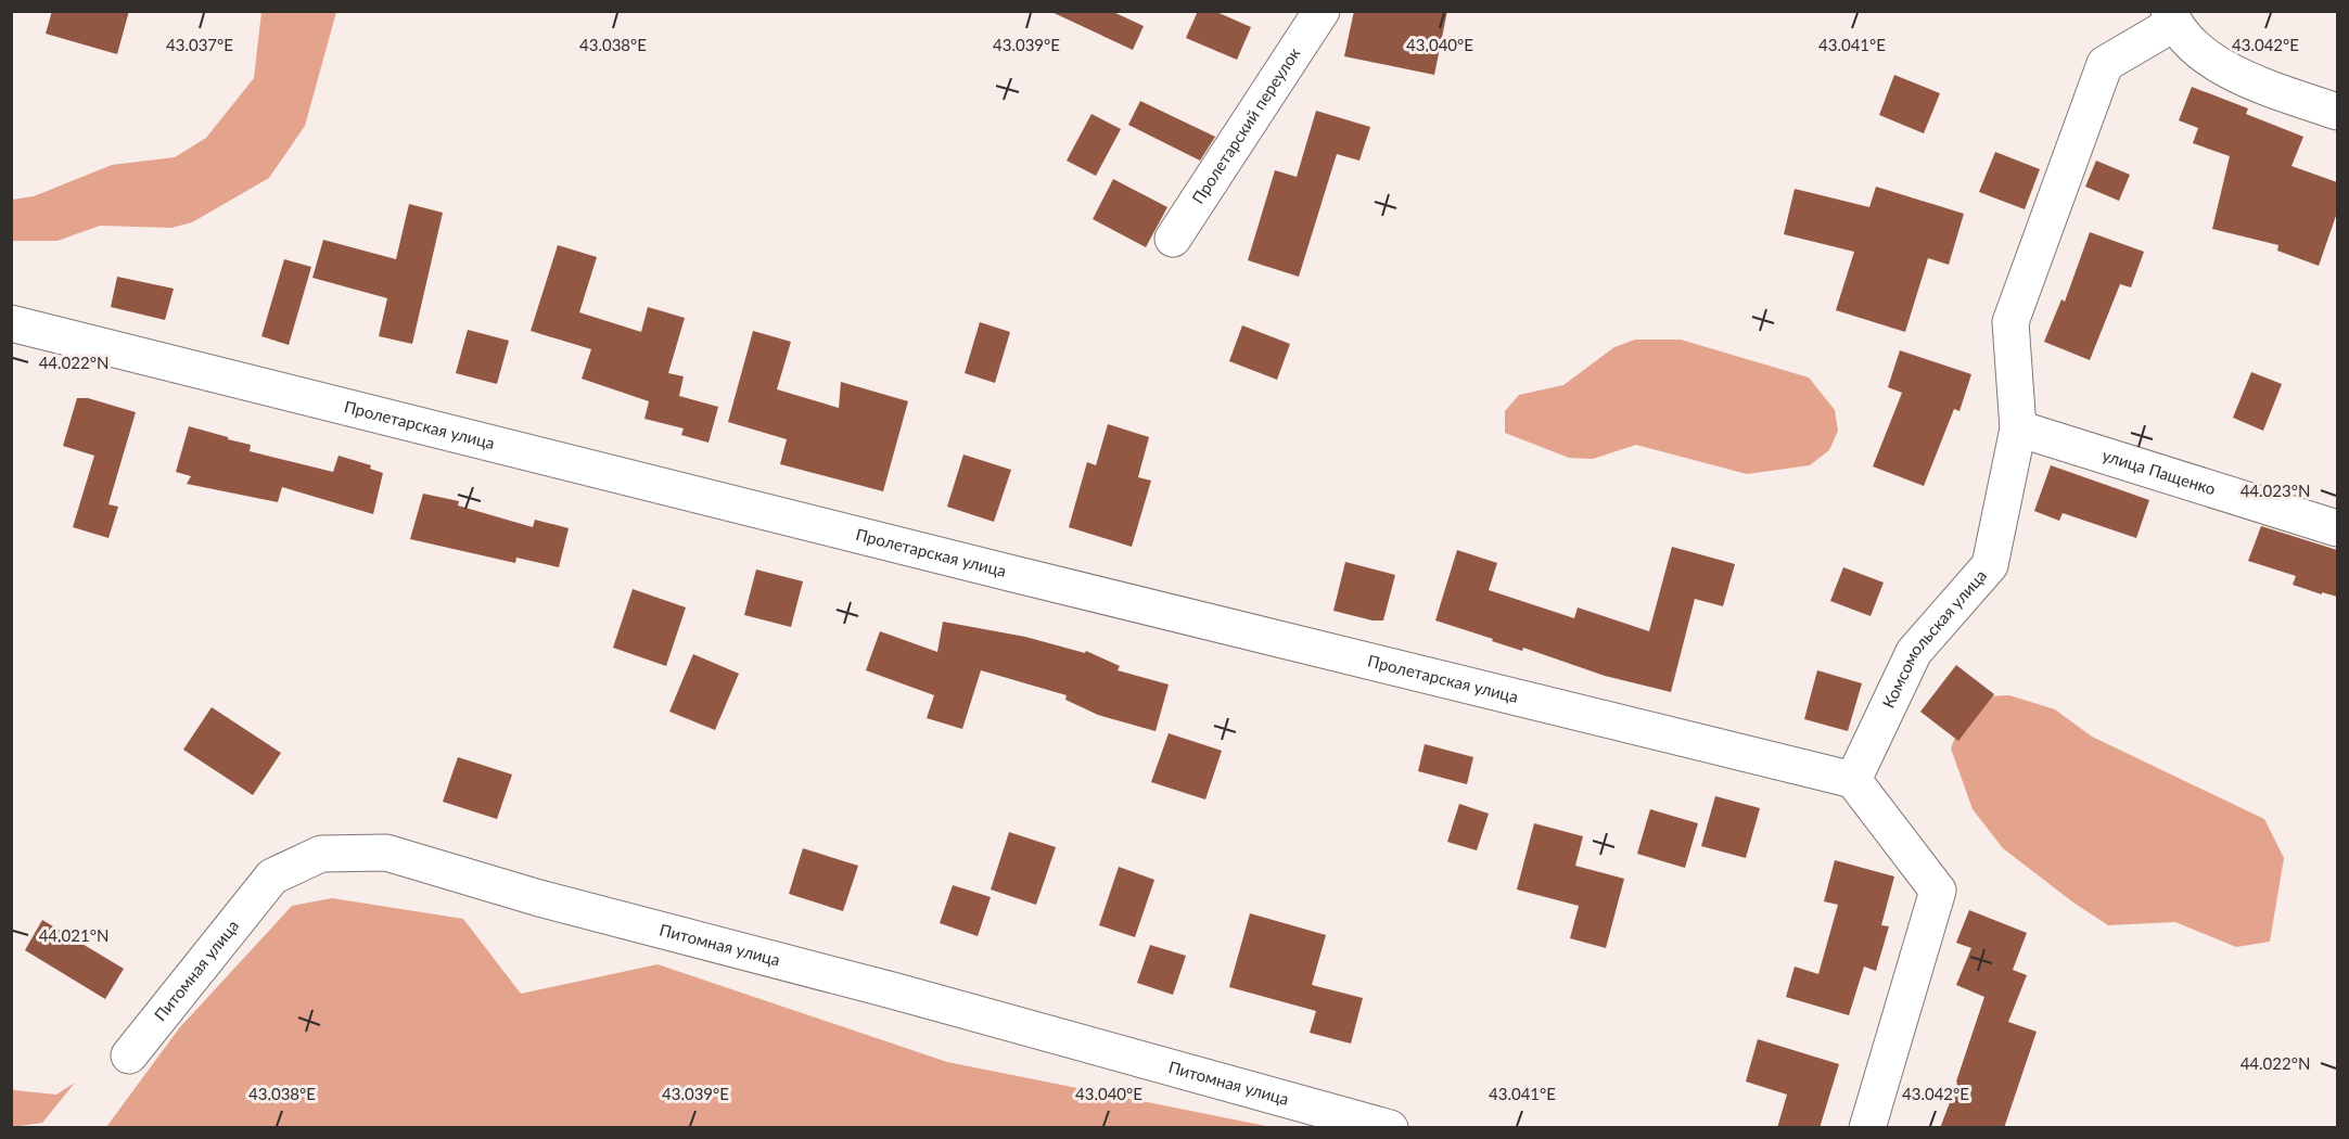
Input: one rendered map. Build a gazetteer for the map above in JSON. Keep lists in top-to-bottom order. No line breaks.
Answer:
{"streets":{"street":["Пролетарский переулок","Пролетарская улица","улица Пащенко","Комсомольская улица","Питомная улица"]},"crossings":[["Пролетарская улица","Комсомольская улица"],["улица Пащенко","Комсомольская улица"]],"coordinates":["43.037°E","43.038°E","43.039°E","43.040°E","43.041°E","43.042°E","44.022°N","44.023°N","44.021°N"]}
